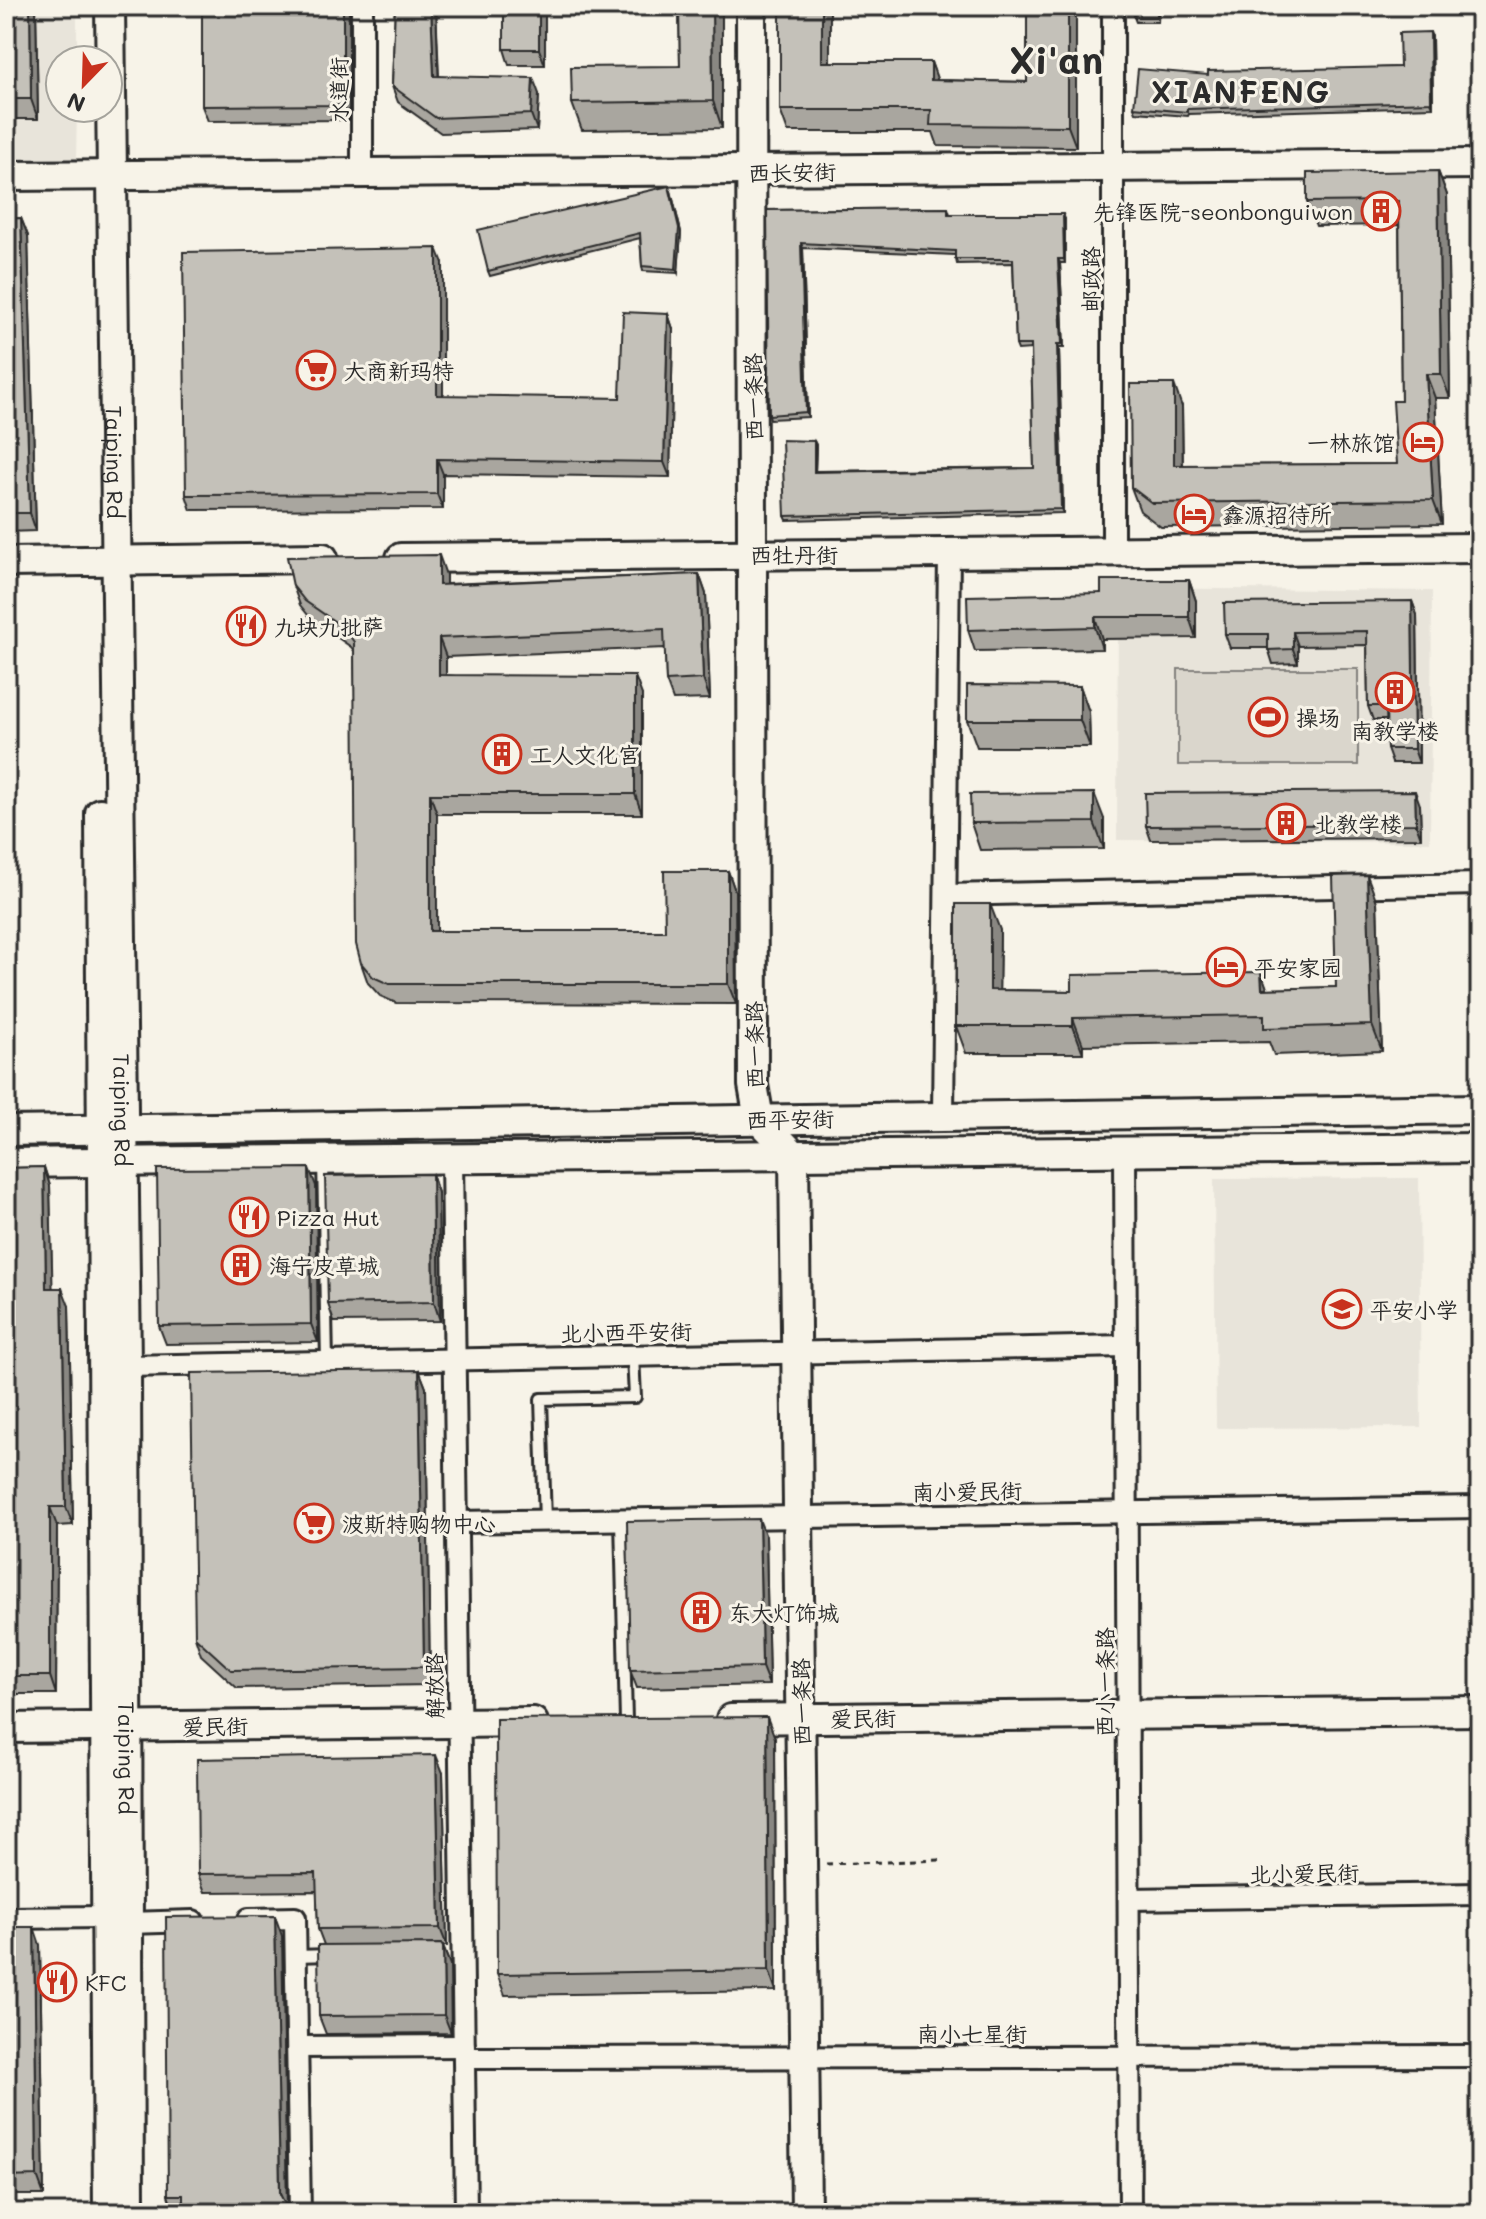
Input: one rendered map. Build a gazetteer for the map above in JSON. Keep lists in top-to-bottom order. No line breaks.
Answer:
{"streets":{"main road":["西长安街","西一条路","Taiping Rd","西牡丹街","西平安街","爱民街"],"street":["水道街","邮政路","北小西平安街","南小爱民街","西小一条路","解放路","北小爱民街","南小七星街"]},"crossings":[["水道街","西长安街"],["西长安街","邮政路"],["西长安街","西一条路"],["西长安街","Taiping Rd"],["邮政路","西牡丹街"],["西一条路","西牡丹街"],["西一条路","西平安街"],["西一条路","北小西平安街"],["西一条路","南小爱民街"],["西一条路","爱民街"],["西一条路","南小七星街"],["Taiping Rd","西牡丹街"],["Taiping Rd","西平安街"],["Taiping Rd","北小西平安街"],["Taiping Rd","爱民街"],["西平安街","西小一条路"],["西平安街","解放路"],["北小西平安街","西小一条路"],["北小西平安街","解放路"],["南小爱民街","西小一条路"],["南小爱民街","解放路"],["西小一条路","爱民街"],["西小一条路","北小爱民街"],["西小一条路","南小七星街"],["解放路","爱民街"],["解放路","南小七星街"]],"districts":["Xi'an","XIANFENG"],"places":{"building":["先锋医院-seonbonguiwon","南教学楼","工人文化宫","北教学楼","海宁皮草城","东大灯饰城"],"supermarket":["大商新玛特","波斯特购物中心"],"hotel":["一林旅馆","鑫源招待所","平安家园"],"restaurant":["九块九批萨","Pizza Hut","KFC"],"sports":["操场"],"school or university":["平安小学"]},"north":"bottom left"}
